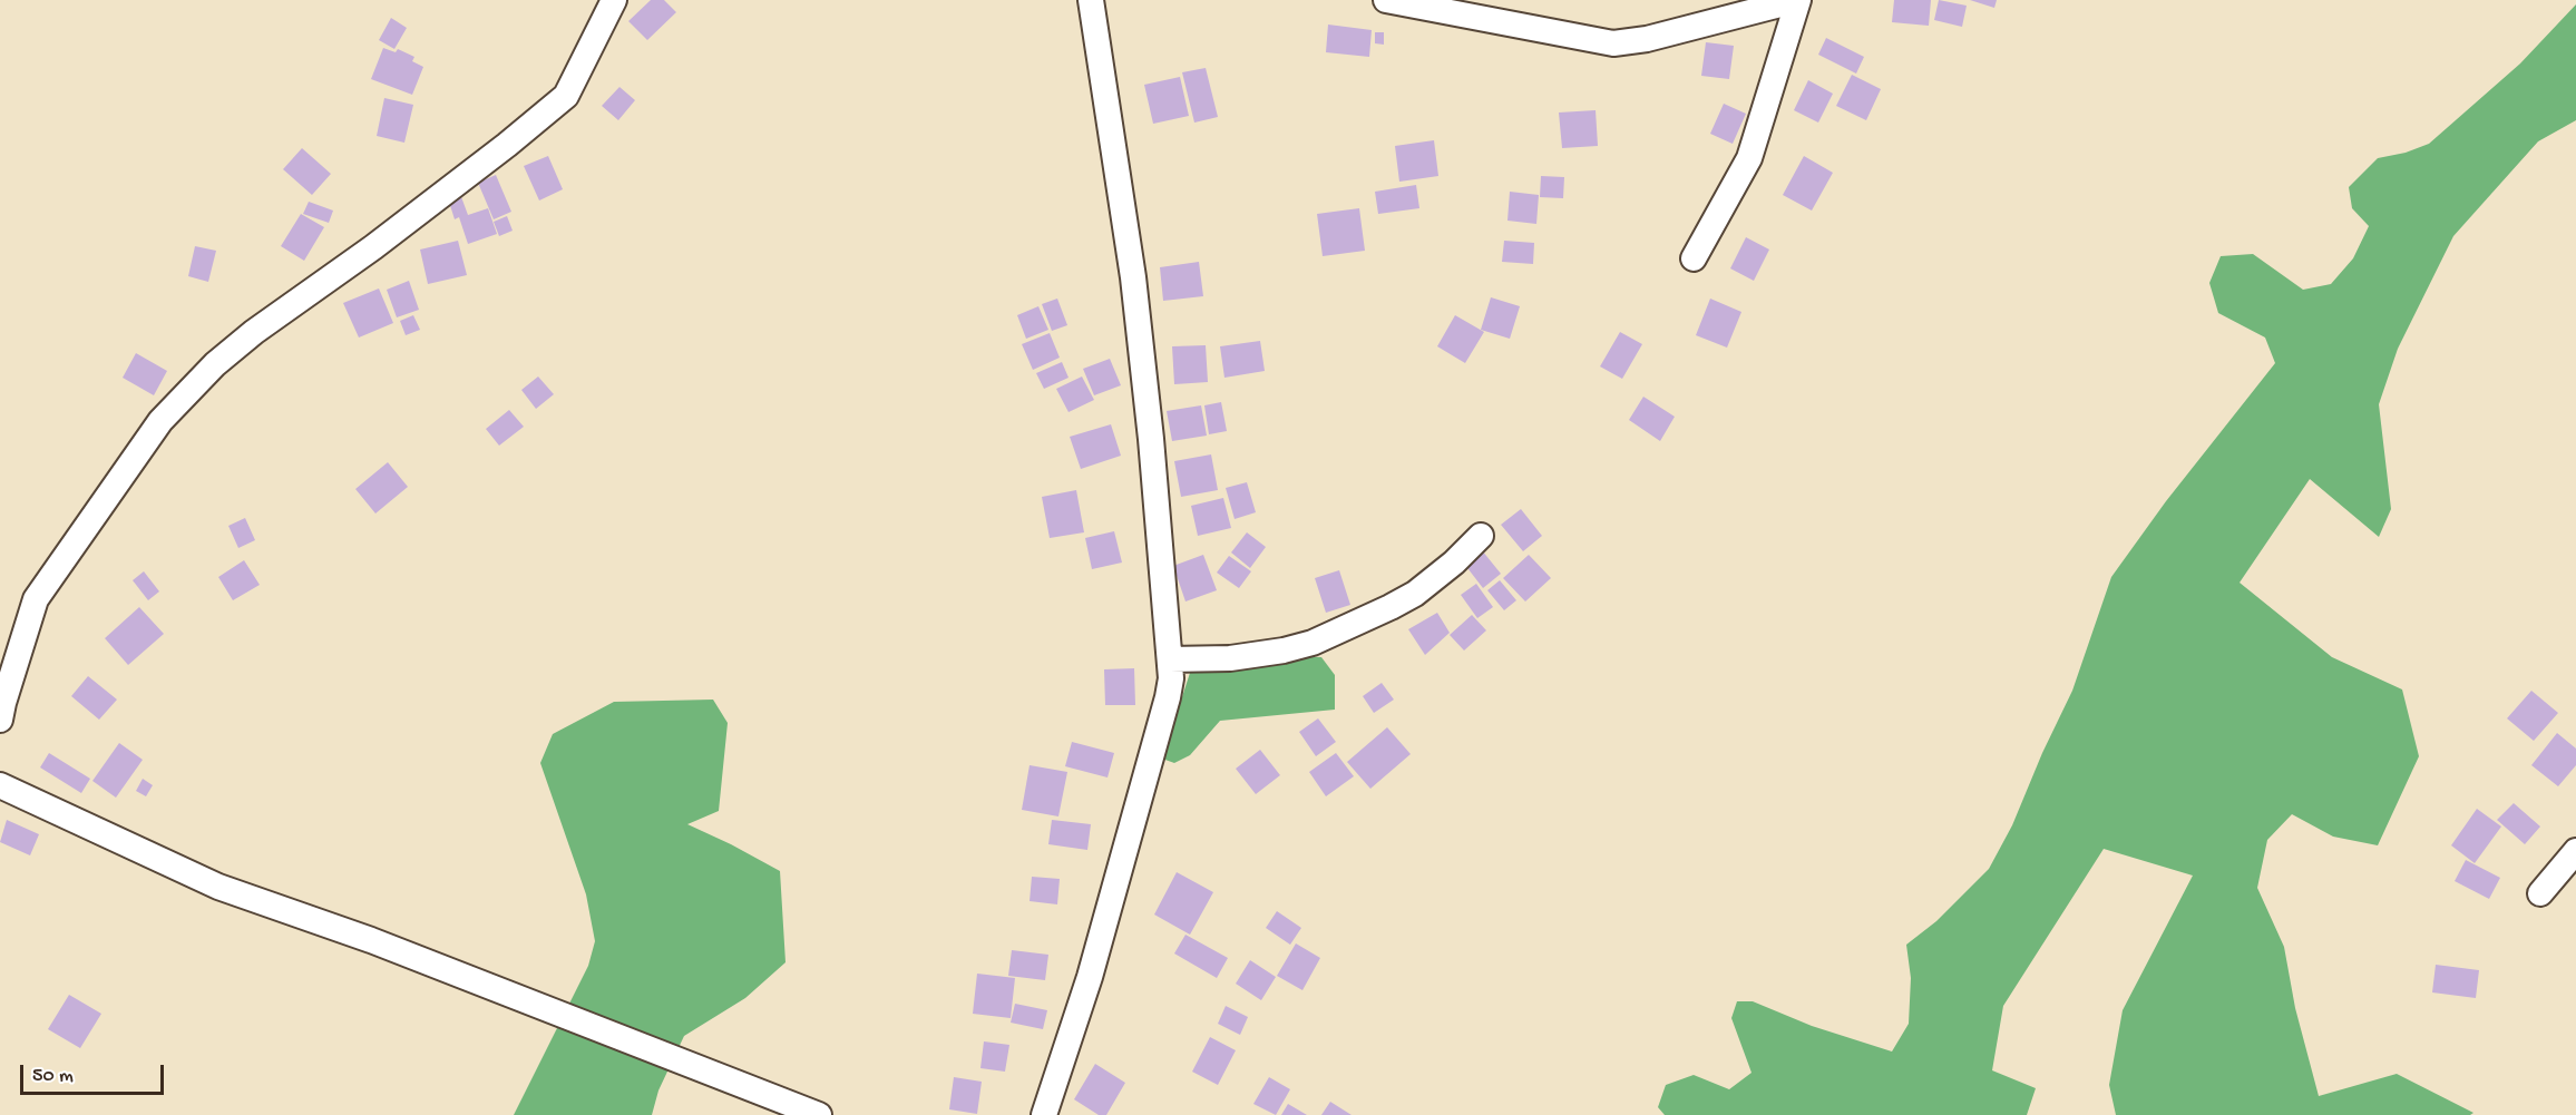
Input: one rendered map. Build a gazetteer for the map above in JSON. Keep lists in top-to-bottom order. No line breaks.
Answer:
{"scale_bar":"50 m"}
